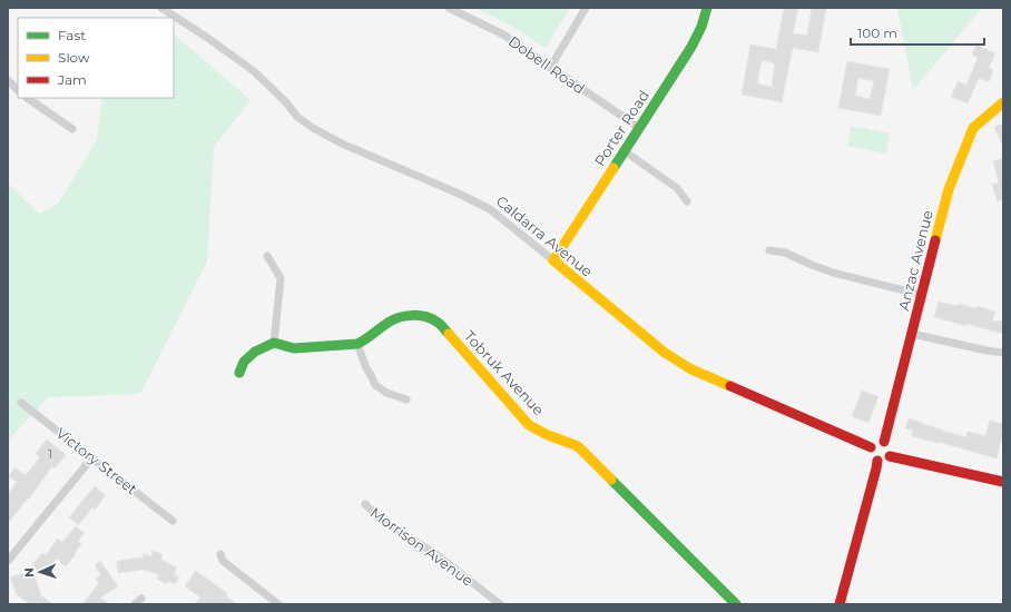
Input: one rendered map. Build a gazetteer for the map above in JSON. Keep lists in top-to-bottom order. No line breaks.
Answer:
{"streets":{"street":["Dobell Road","Porter Road","Caldarra Avenue","Anzac Avenue","Tobruk Avenue","Victory Street","Morrison Avenue"]},"crossings":[["Dobell Road","Porter Road"],["Porter Road","Caldarra Avenue"],["Caldarra Avenue","Anzac Avenue"]],"house_numbers":["1"],"legend":["Fast","Slow","Jam"],"scale_bar":"100 m","north":"left"}
